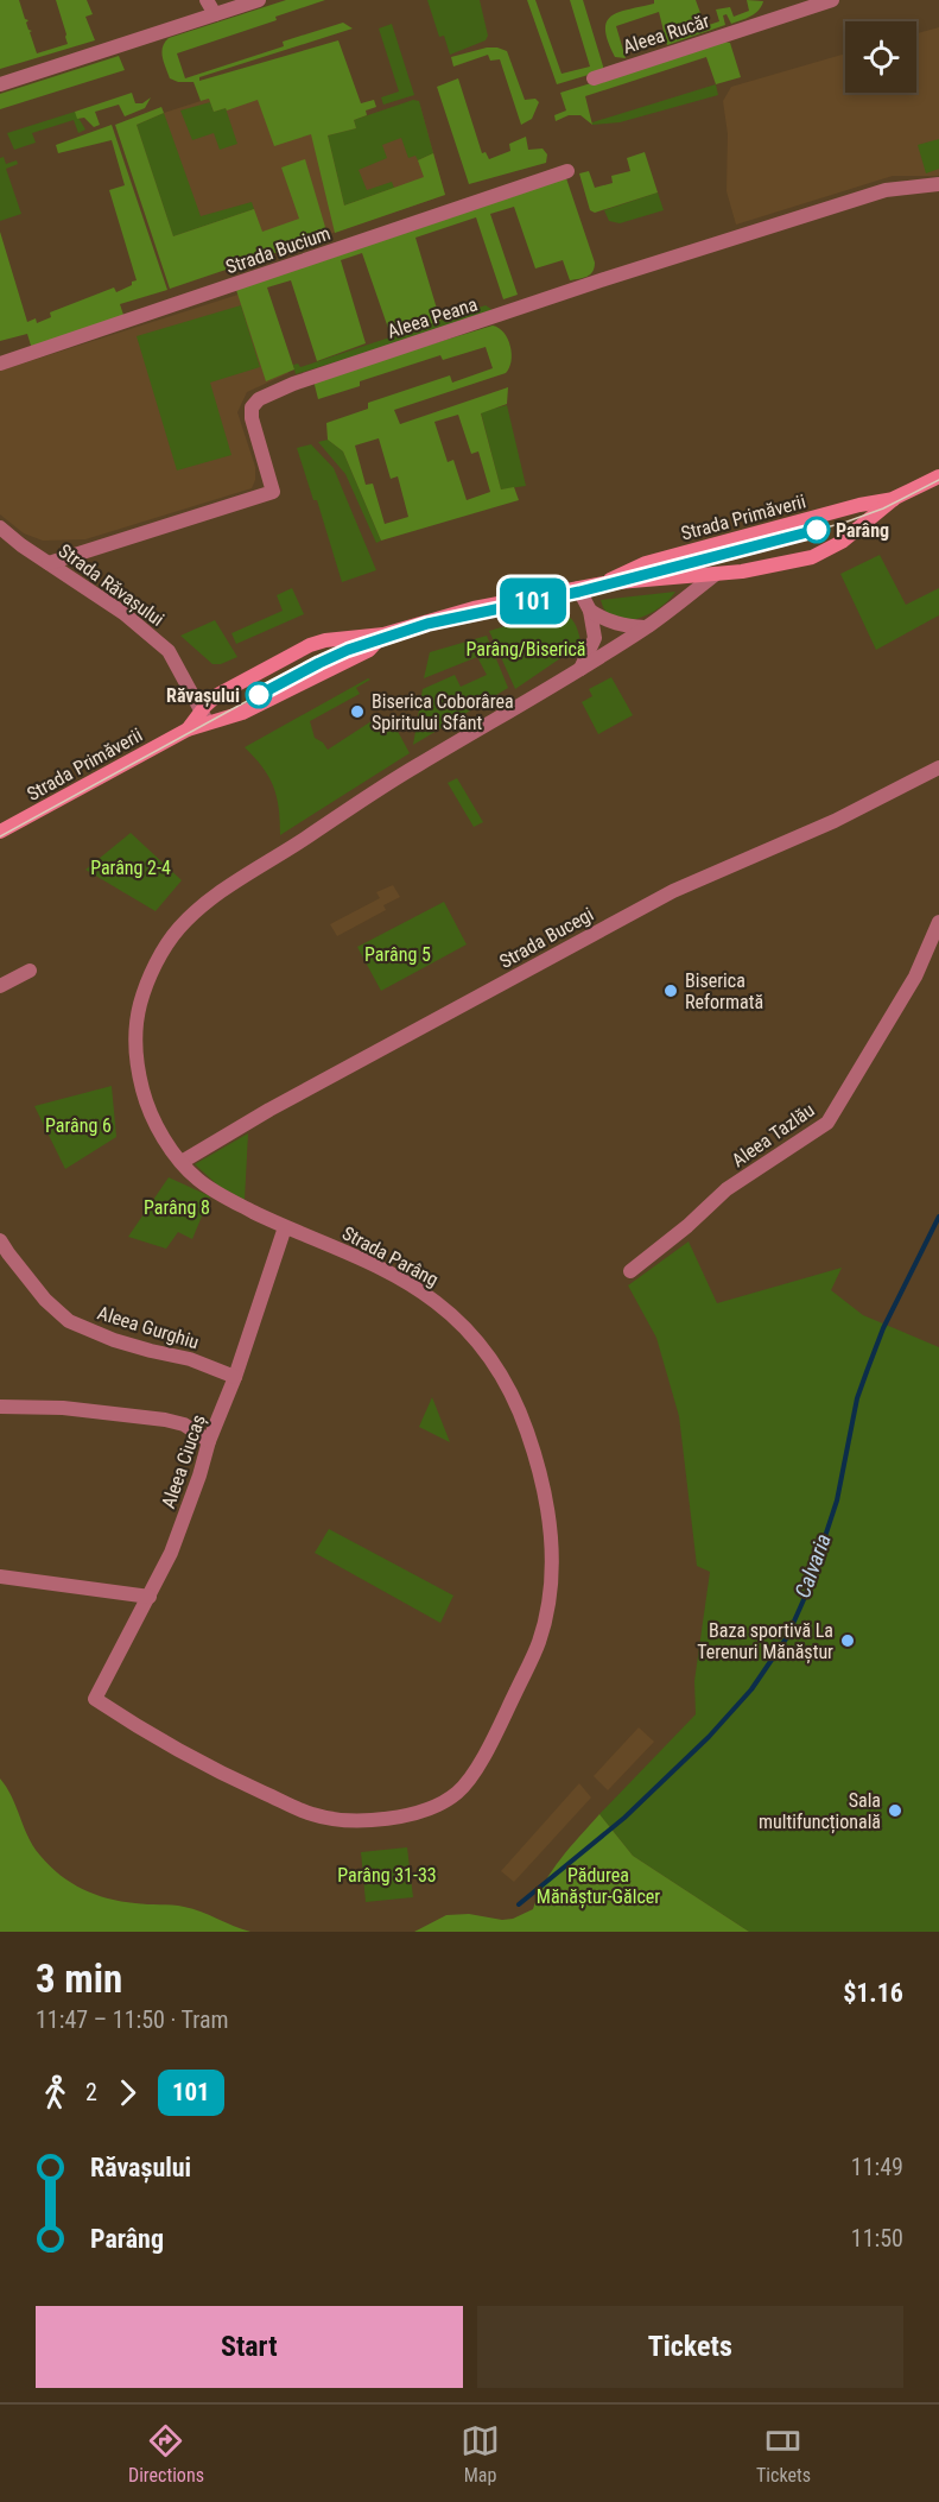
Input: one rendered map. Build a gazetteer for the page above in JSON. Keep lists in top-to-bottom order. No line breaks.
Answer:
{"streets":{"main road":["Strada Primăverii"],"street":["Aleea Rucăr","Strada Bucium","Aleea Peana","Strada Răvașului","Strada Bucegi","Aleea Tazlău","Strada Parâng","Aleea Gurghiu","Aleea Ciucaș"]},"crossings":[["Aleea Peana","Strada Răvașului"],["Strada Primăverii","Strada Răvașului"],["Strada Primăverii","Strada Parâng"],["Strada Bucegi","Strada Parâng"],["Strada Parâng","Aleea Ciucaș"],["Aleea Gurghiu","Aleea Ciucaș"]],"water":["Calvaria"],"parks":["Parâng/Biserică","Parâng 2-4","Parâng 5","Parâng 6","Parâng 8","Parâng 31-33","Pădurea Mănăștur-Gălcer"],"places":["Parâng","Răvașului","Biserica Coborârea Spiritului Sfânt","Biserica Reformată","Baza sportivă La Terenuri Mănăștur","Sala multifuncțională"],"lines":["tram line 101"],"page":{"on_map":"101","heading":["3 min","11:47 – 11:50 · Tram","$1.16"],"legs":["2","101"],"list":[{"name":"Răvașului","value":"11:49"},{"name":"Parâng","value":"11:50"}],"buttons":["Start","Tickets"],"tabs":["Directions","Map","Tickets"]}}
